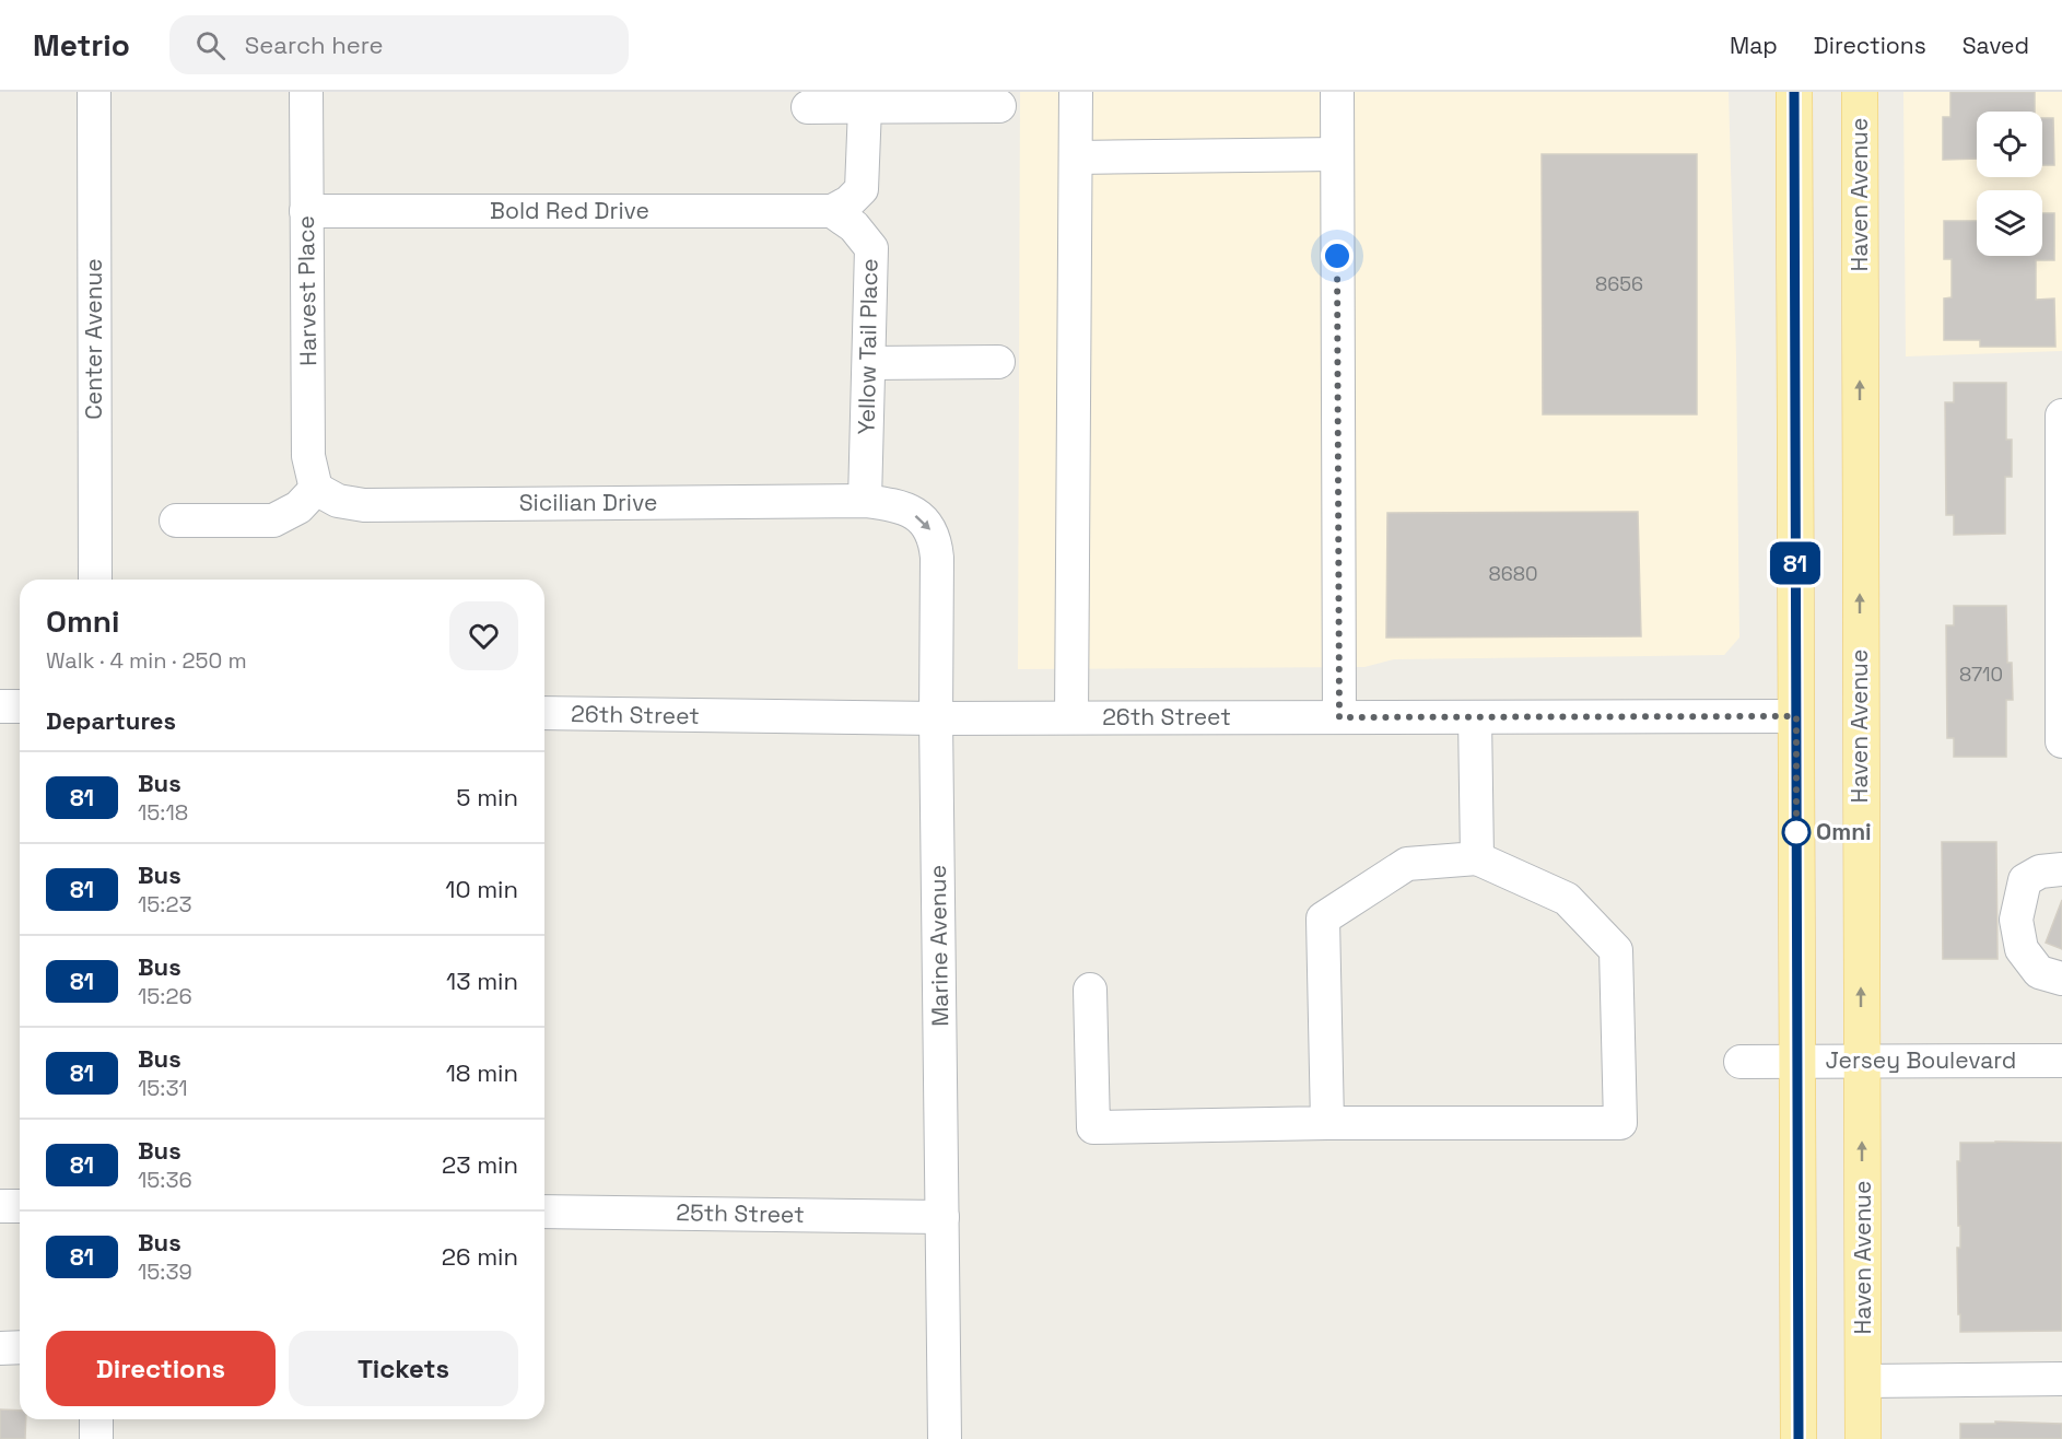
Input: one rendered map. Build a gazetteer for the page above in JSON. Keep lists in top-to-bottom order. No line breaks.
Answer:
{"streets":{"main road":["Haven Avenue"],"street":["Bold Red Drive","Harvest Place","Center Avenue","Yellow Tail Place","Sicilian Drive","26th Street","Marine Avenue","Jersey Boulevard","25th Street"]},"crossings":[["Haven Avenue","Jersey Boulevard"],["Bold Red Drive","Harvest Place"],["Bold Red Drive","Yellow Tail Place"],["Harvest Place","Sicilian Drive"],["Yellow Tail Place","Sicilian Drive"],["Yellow Tail Place","Marine Avenue"],["Sicilian Drive","Marine Avenue"],["26th Street","Marine Avenue"],["Marine Avenue","25th Street"]],"places":["Omni"],"lines":["bus line 81"],"house_numbers":["8656","8680","8710"],"page":{"header":"Metrio","search":"Search here","nav":["Map","Directions","Saved"],"on_map":"81","heading":[["Omni","Walk · 4 min · 250 m"],"Departures"],"list":[{"mark":"81","name":"Bus","note":"15:18","value":"5 min"},{"mark":"81","name":"Bus","note":"15:23","value":"10 min"},{"mark":"81","name":"Bus","note":"15:26","value":"13 min"},{"mark":"81","name":"Bus","note":"15:31","value":"18 min"},{"mark":"81","name":"Bus","note":"15:36","value":"23 min"},{"mark":"81","name":"Bus","note":"15:39","value":"26 min"}],"buttons":["Directions","Tickets"]}}
